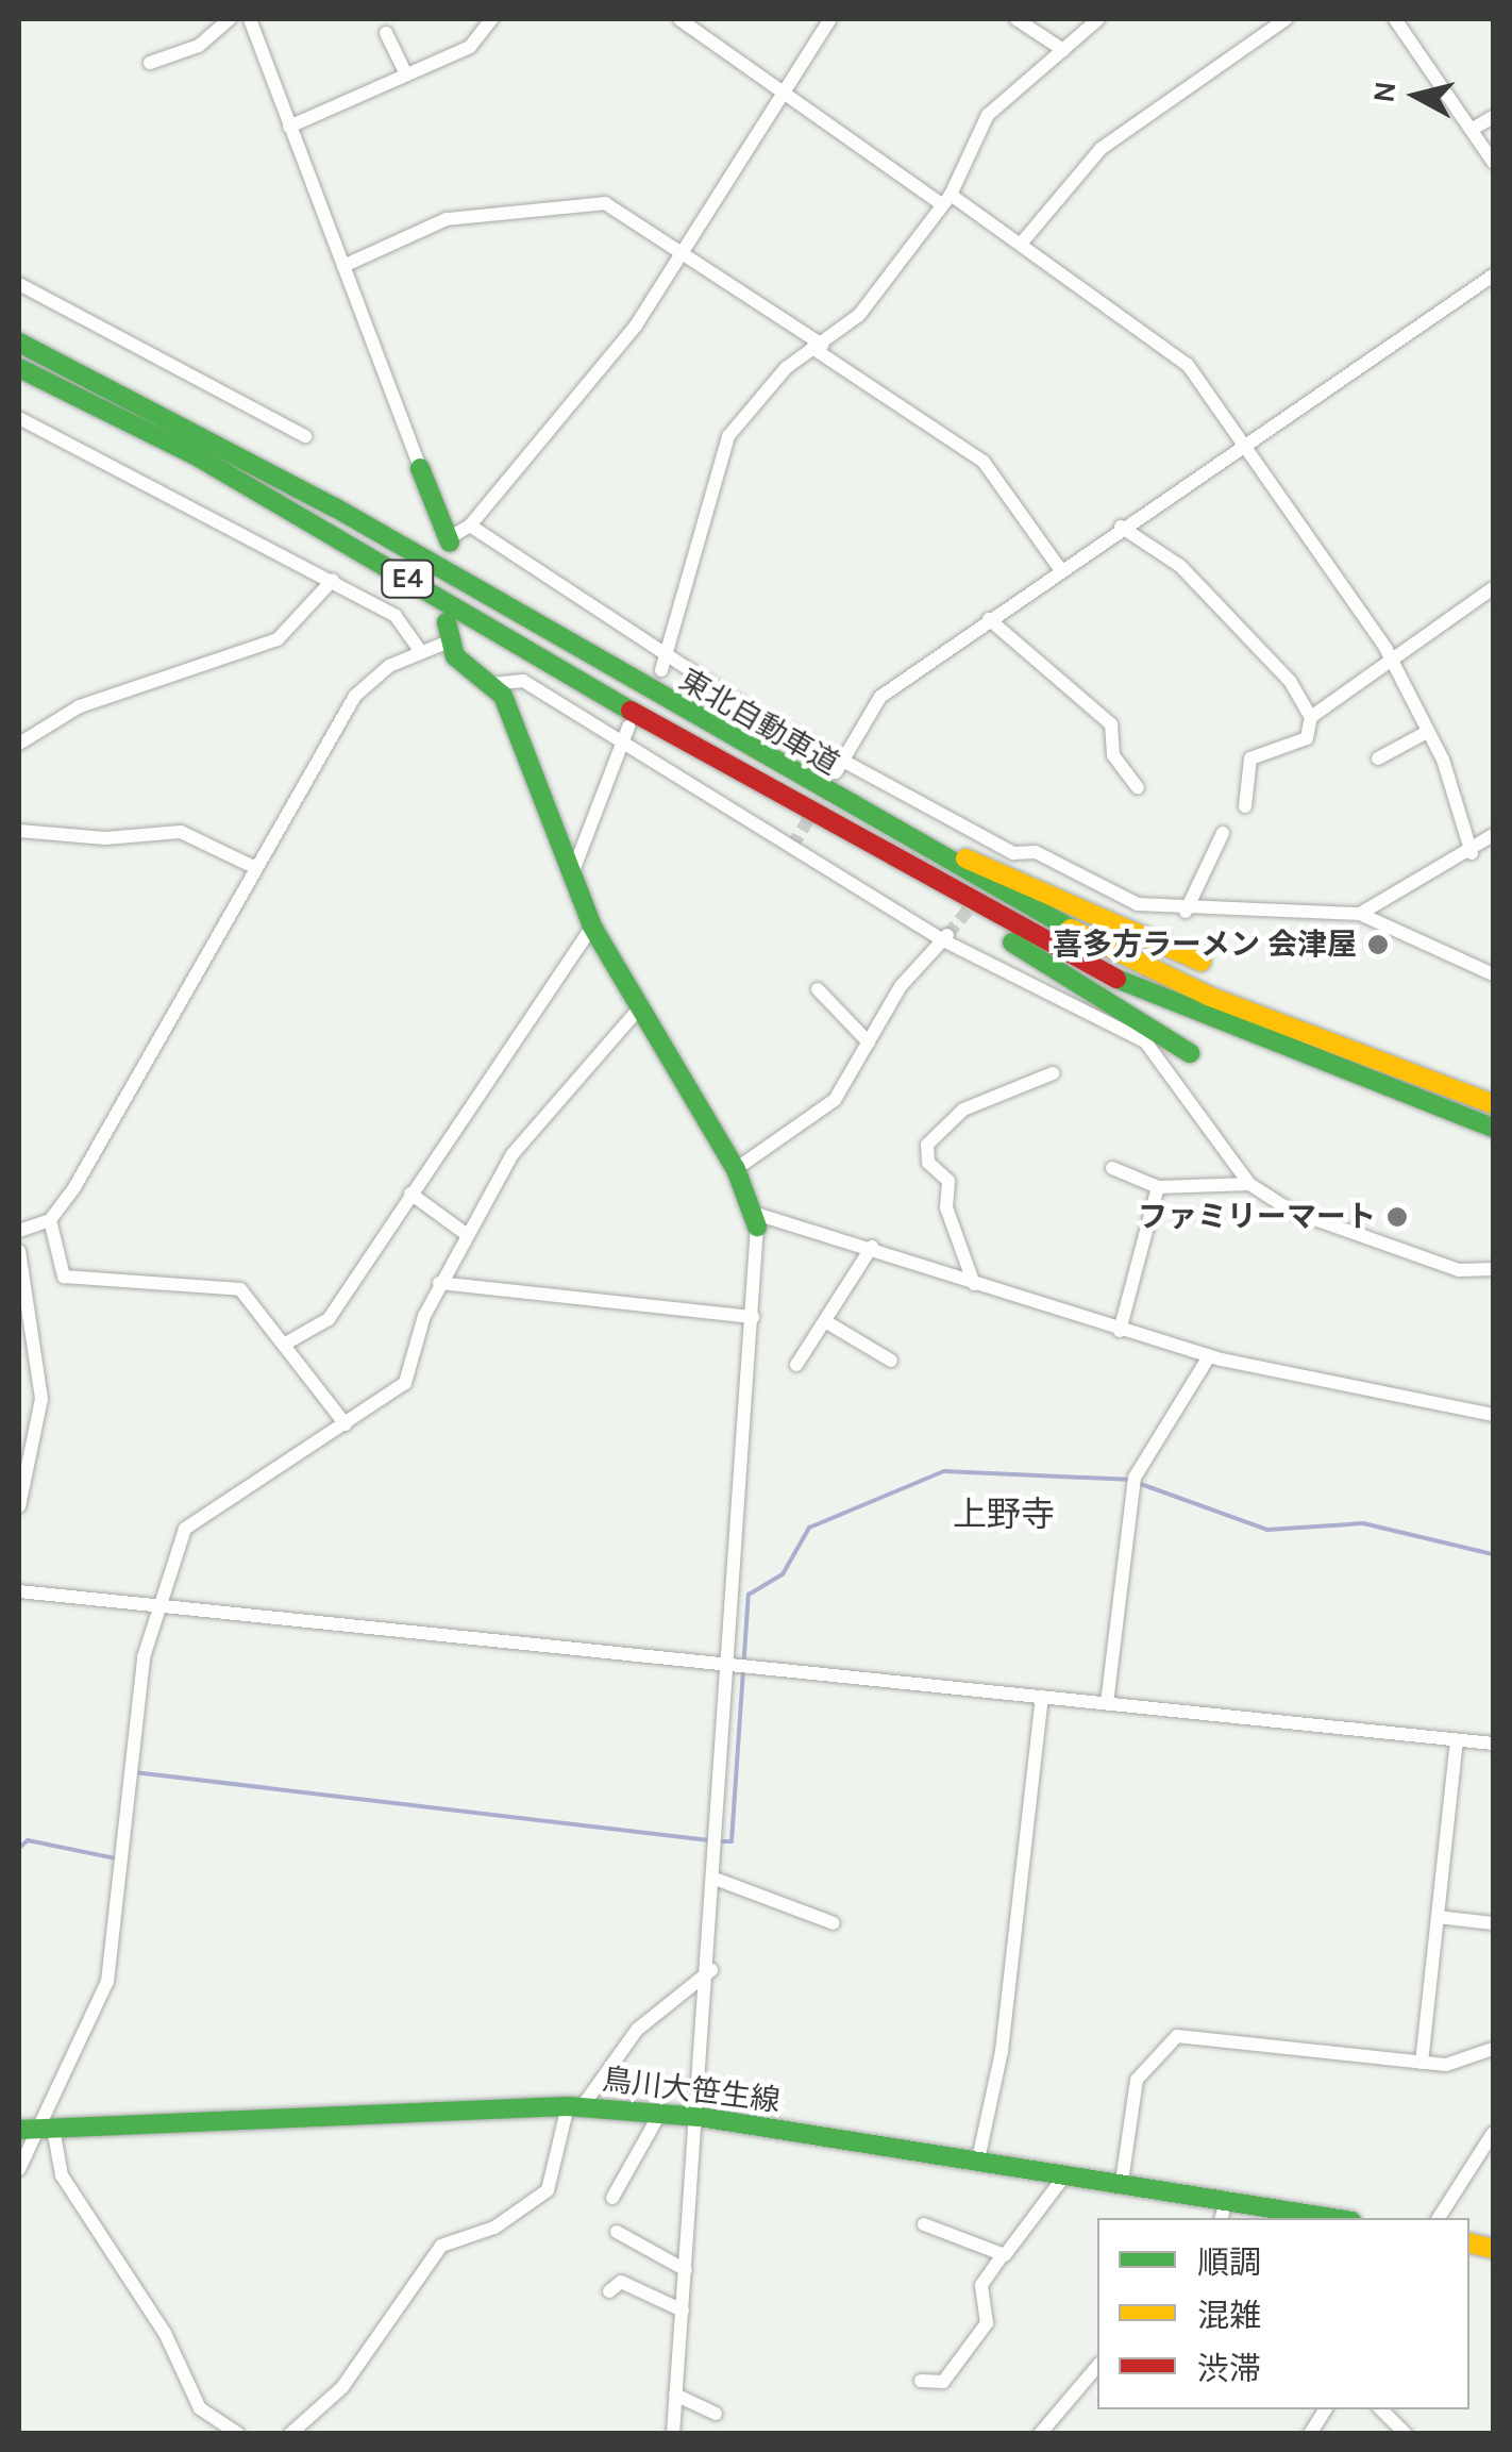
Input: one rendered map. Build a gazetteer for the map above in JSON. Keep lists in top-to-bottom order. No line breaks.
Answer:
{"streets":{"main road":["E4","東北自動車道","鳥川大笹生線"]},"districts":["上野寺"],"places":["喜多方ラーメン 会津屋","ファミリーマート"],"legend":["順調","混雑","渋滞"],"north":"left"}
